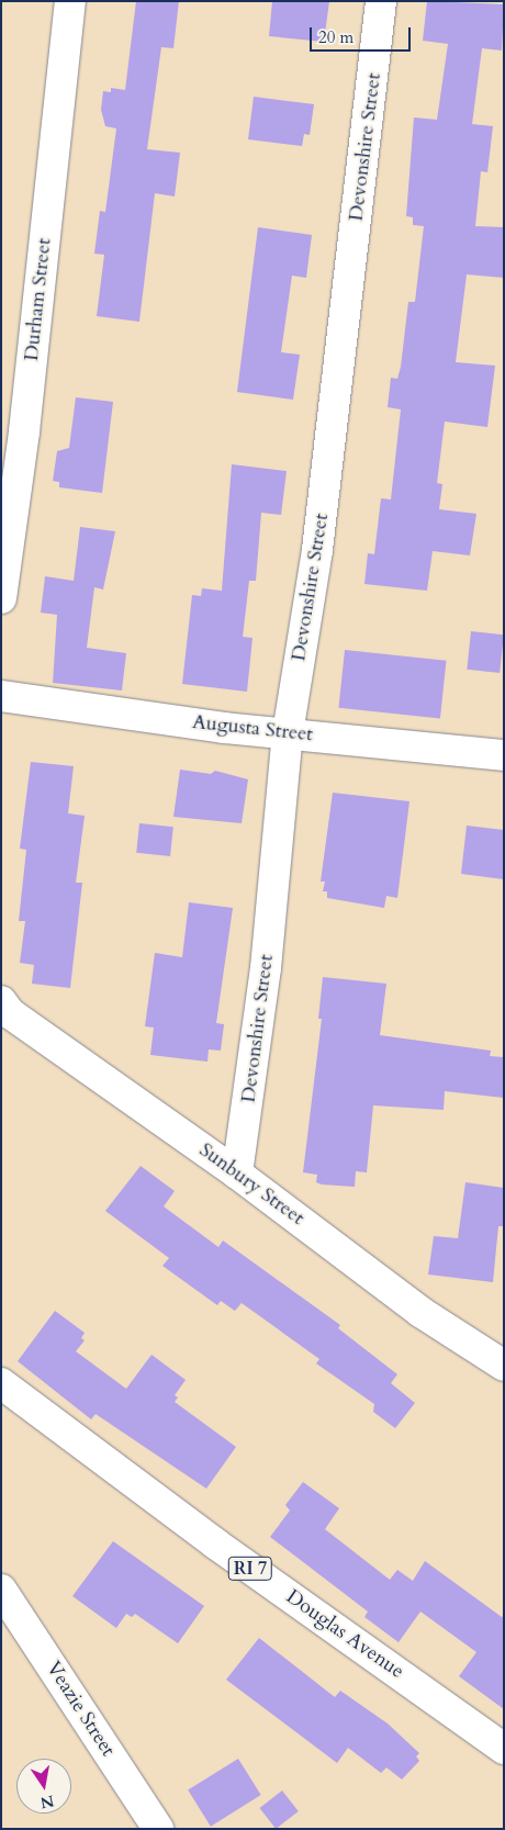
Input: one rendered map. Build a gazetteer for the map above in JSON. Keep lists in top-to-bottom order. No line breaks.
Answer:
{"streets":{"street":["Devonshire Street","Durham Street","Augusta Street","Sunbury Street","RI 7","Douglas Avenue","Veazie Street"]},"crossings":[["Devonshire Street","Augusta Street"],["Devonshire Street","Sunbury Street"]],"scale_bar":"20 m","north":"bottom"}
